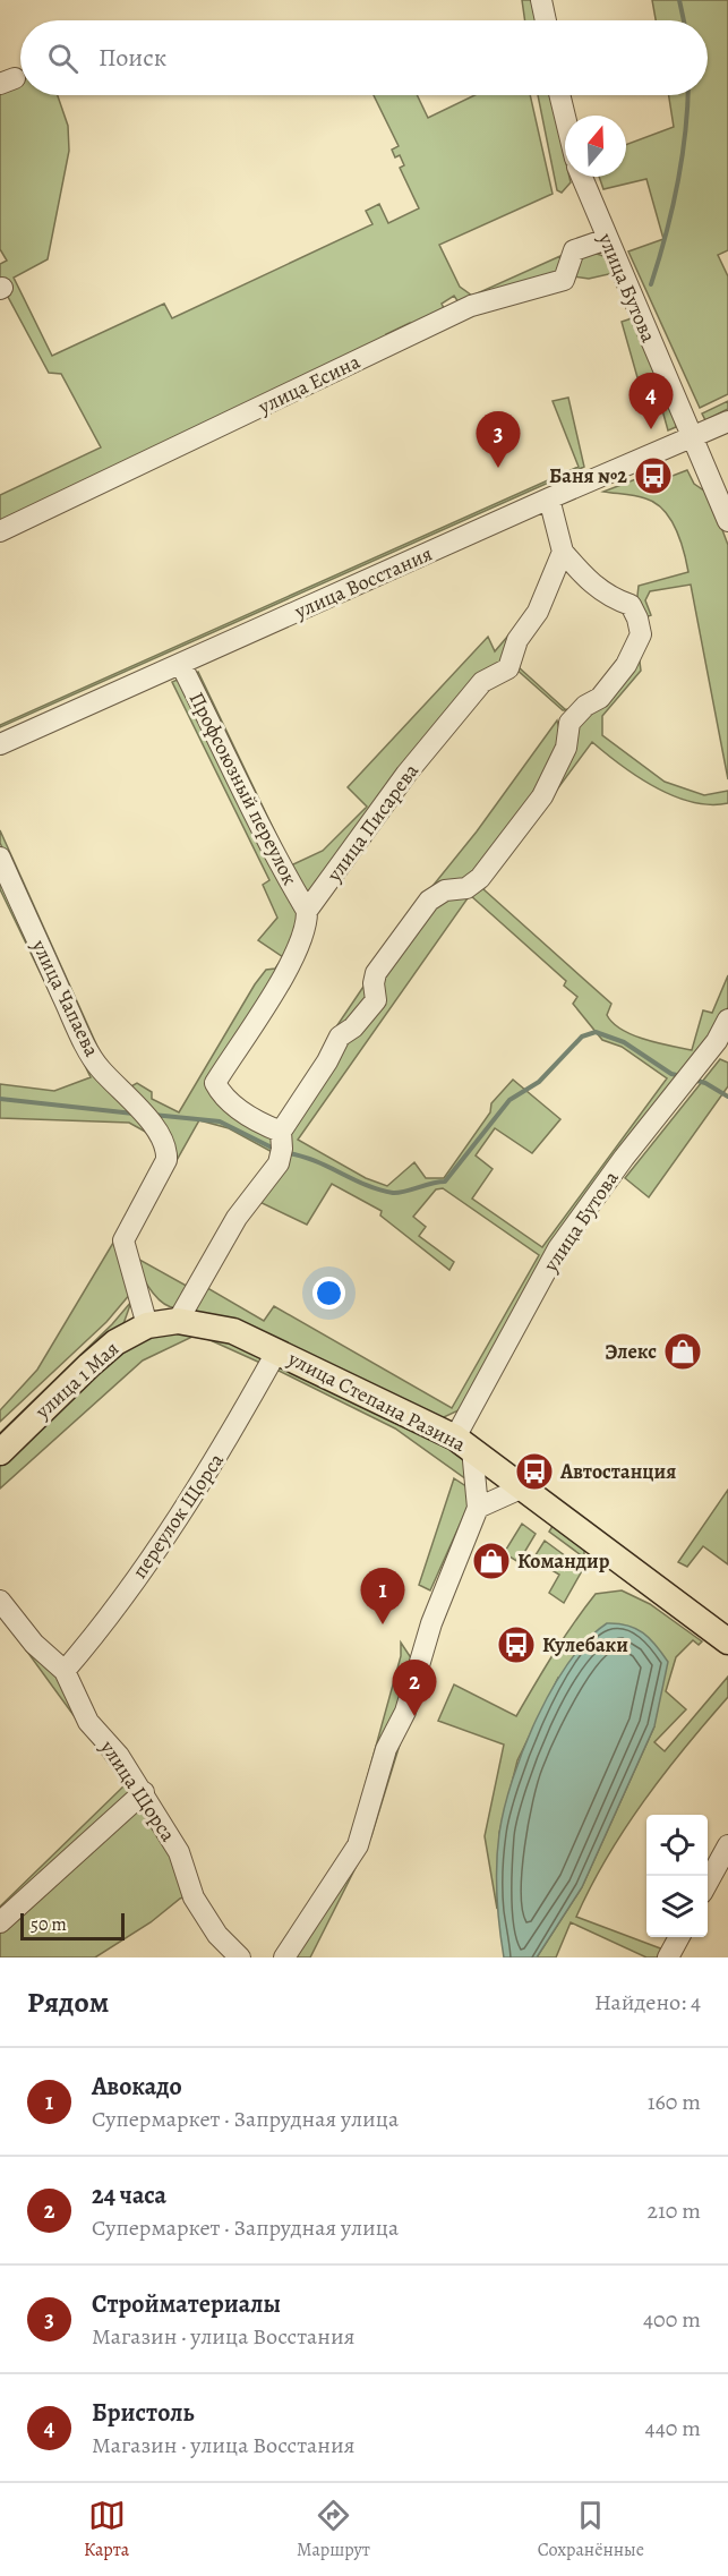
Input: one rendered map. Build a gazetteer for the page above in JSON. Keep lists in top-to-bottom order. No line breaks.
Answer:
{"streets":{"main road":["улица 1 Мая","улица Степана Разина"],"street":["улица Бутова","улица Есина","улица Восстания","Профсоюзный переулок","улица Писарева","улица Чапаева","переулок Щорса","улица Щорса"]},"crossings":[["улица Бутова","улица Есина"],["улица Бутова","улица Восстания"],["улица Бутова","улица Степана Разина"],["улица Восстания","Профсоюзный переулок"],["Профсоюзный переулок","улица Писарева"],["улица Чапаева","улица 1 Мая"],["улица Чапаева","улица Степана Разина"],["улица 1 Мая","улица Степана Разина"],["улица Степана Разина","переулок Щорса"],["переулок Щорса","улица Щорса"]],"places":{"bus stop":["Баня №2","Автостанция","Кулебаки"],"shop":["Элекс","Командир"]},"scale_bar":"50 m","north":"top","page":{"search":"Поиск","pins":["4","3","1","2"],"scale":"50 m","heading":["Рядом","Найдено: 4"],"list":[{"mark":"1","name":"Авокадо","note":"Супермаркет · Запрудная улица","value":"160 m"},{"mark":"2","name":"24 часа","note":"Супермаркет · Запрудная улица","value":"210 m"},{"mark":"3","name":"Стройматериалы","note":"Магазин · улица Восстания","value":"400 m"},{"mark":"4","name":"Бристоль","note":"Магазин · улица Восстания","value":"440 m"}],"nav":["Карта","Маршрут","Сохранённые"]}}
